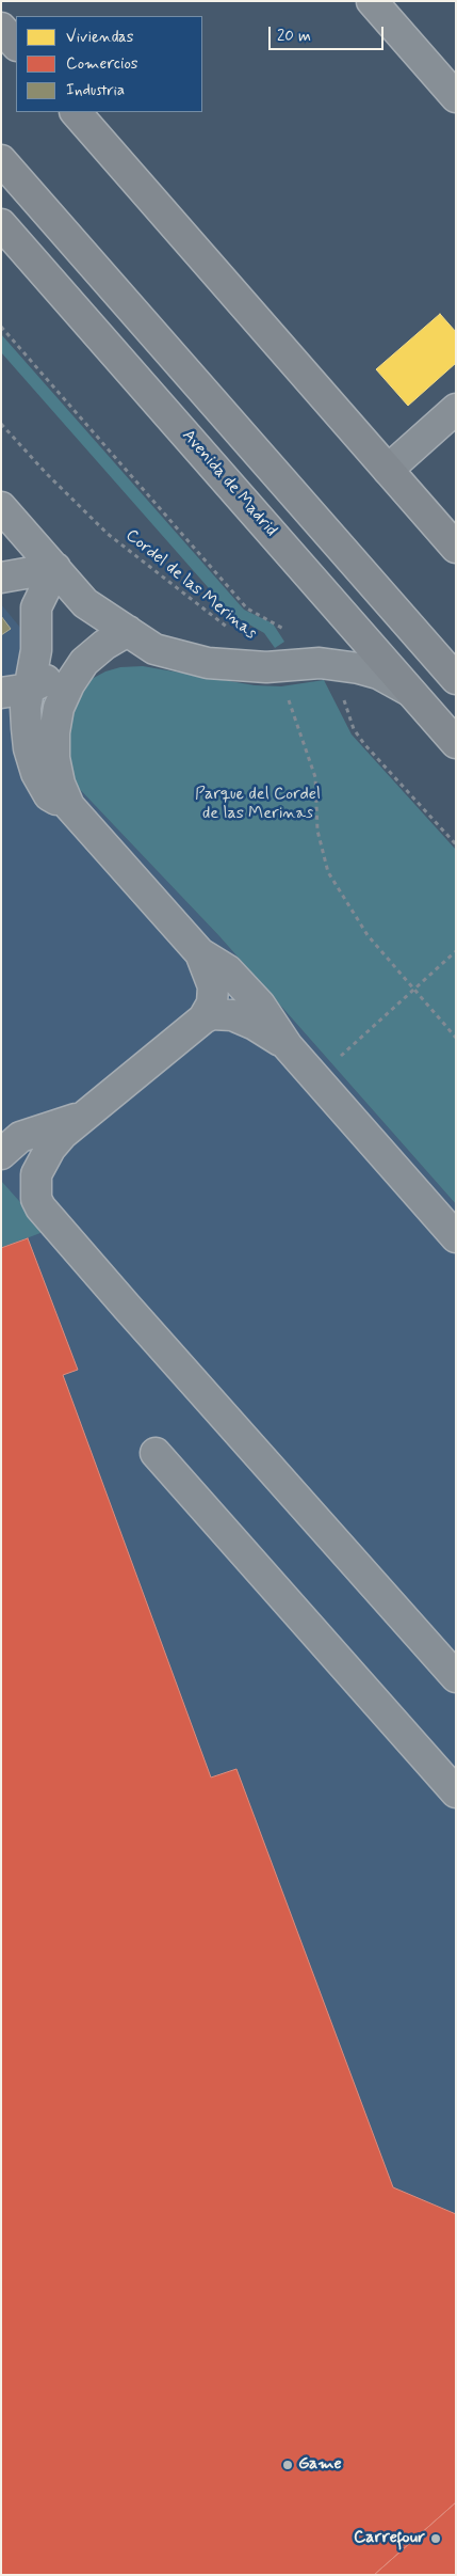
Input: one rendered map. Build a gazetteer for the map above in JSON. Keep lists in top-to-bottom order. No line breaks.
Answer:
{"streets":{"main road":["Avenida de Madrid"],"path":["Cordel de las Merinas"]},"parks":["Parque del Cordel de las Merinas"],"places":["Game","Carrefour"],"legend":["Viviendas","Comercios","Industria"],"scale_bar":"20 m"}
